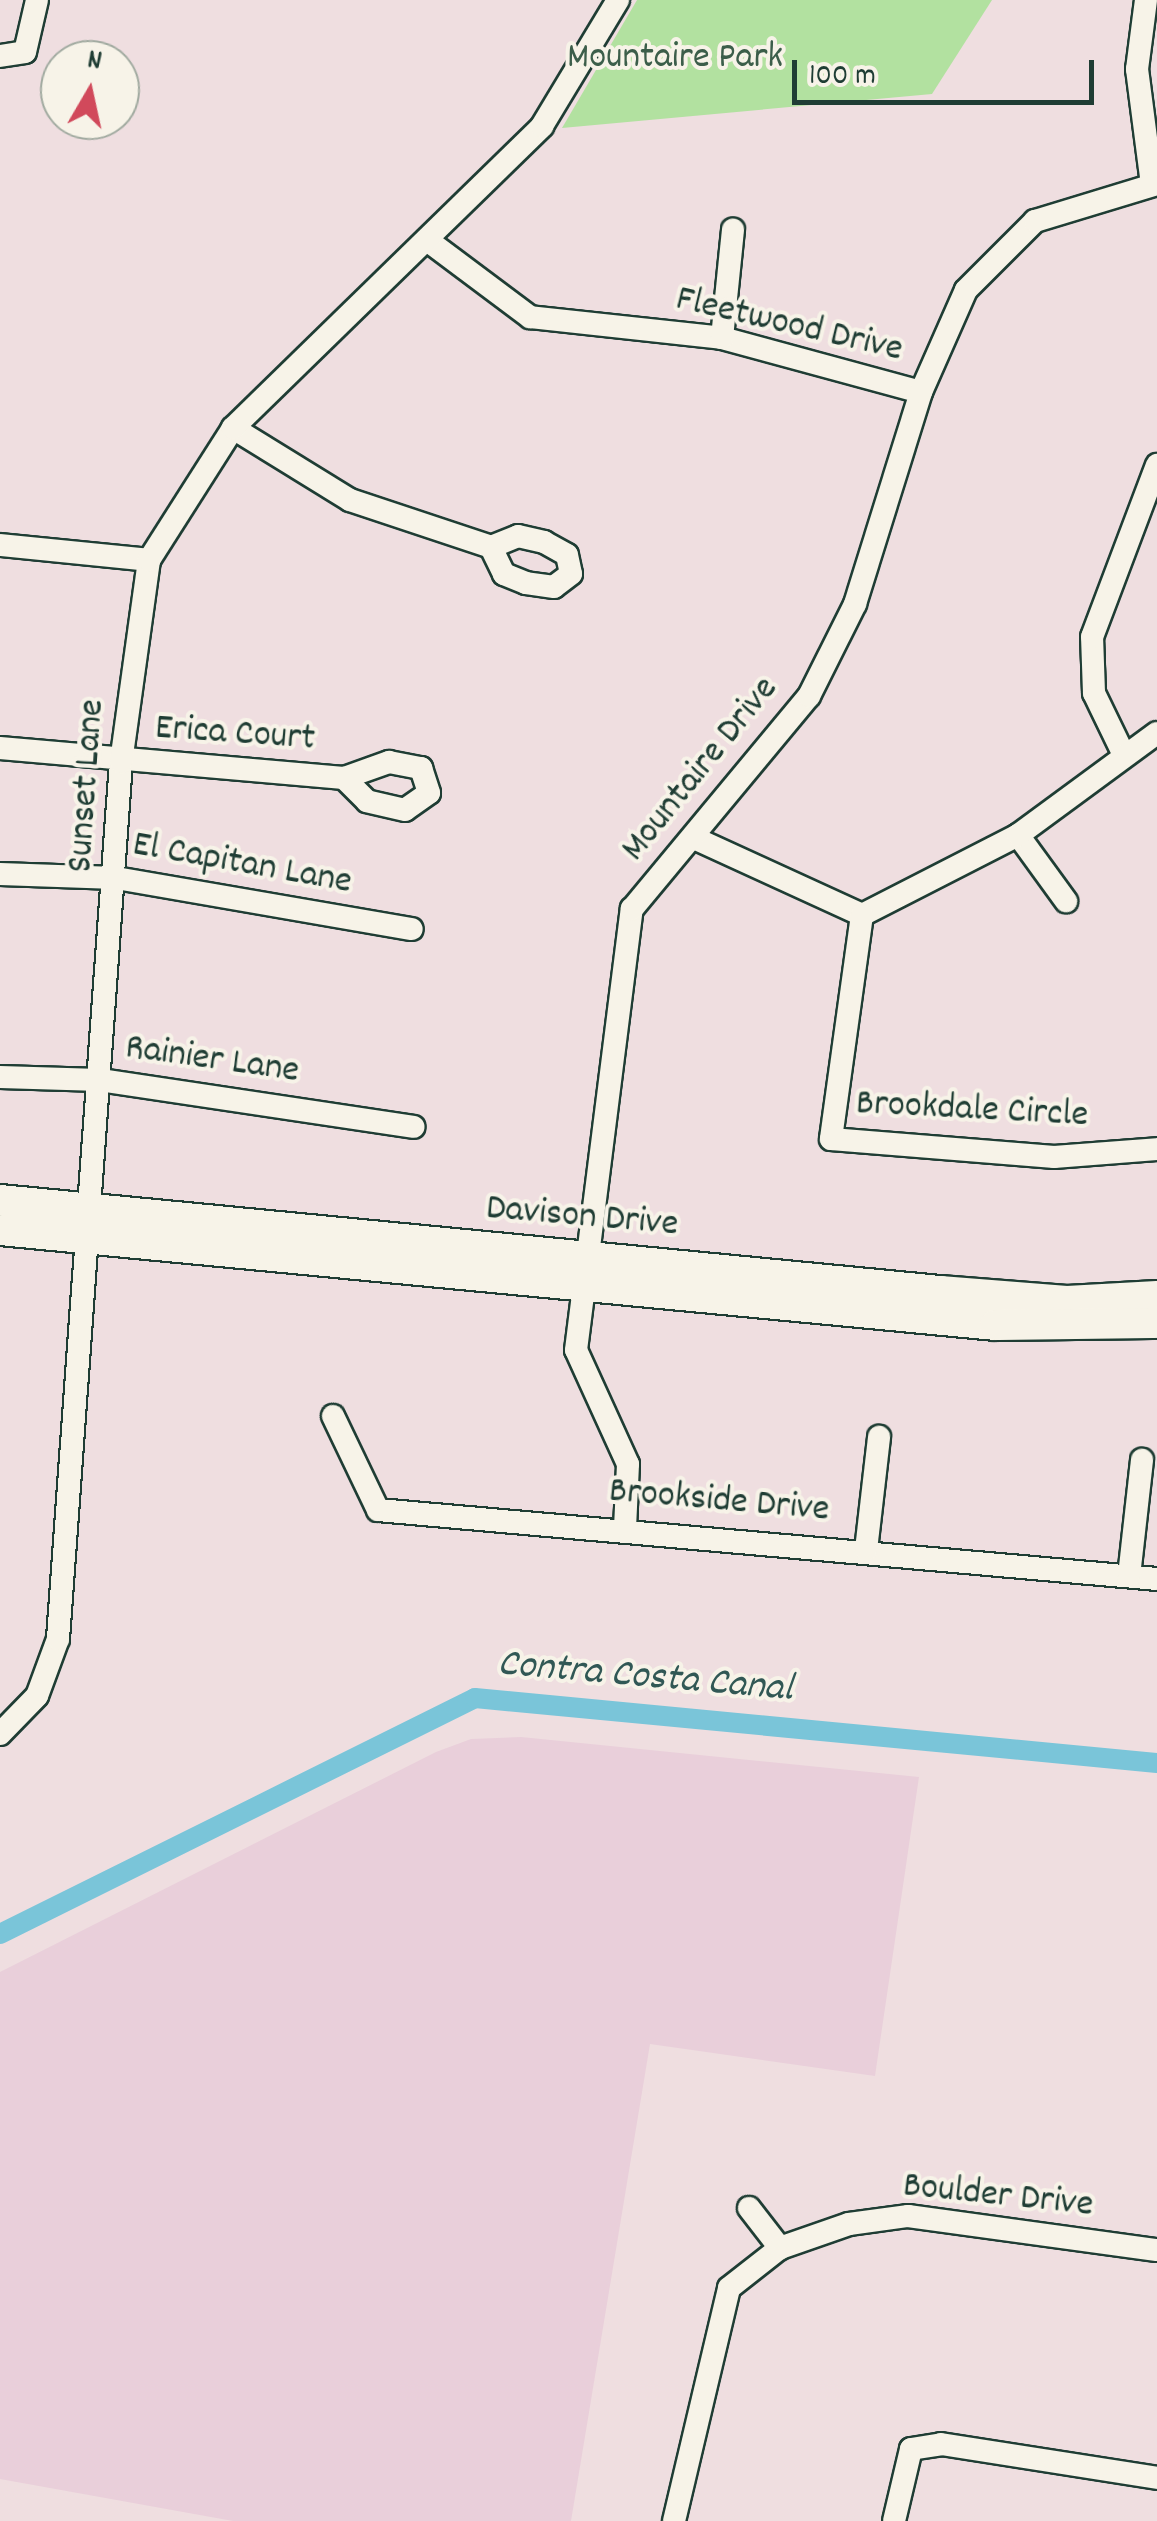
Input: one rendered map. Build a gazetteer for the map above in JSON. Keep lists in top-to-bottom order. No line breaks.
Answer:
{"streets":{"main road":["Davison Drive"],"street":["Fleetwood Drive","Erica Court","Mountaire Drive","Sunset Lane","El Capitan Lane","Rainier Lane","Brookdale Circle","Brookside Drive","Boulder Drive"]},"crossings":[["Fleetwood Drive","Mountaire Drive"],["Fleetwood Drive","Sunset Lane"],["Erica Court","Sunset Lane"],["Mountaire Drive","Davison Drive"],["Mountaire Drive","Brookside Drive"],["Sunset Lane","El Capitan Lane"],["Sunset Lane","Rainier Lane"],["Sunset Lane","Davison Drive"]],"water":["Contra Costa Canal"],"parks":["Mountaire Park"],"scale_bar":"100 m","north":"top"}
